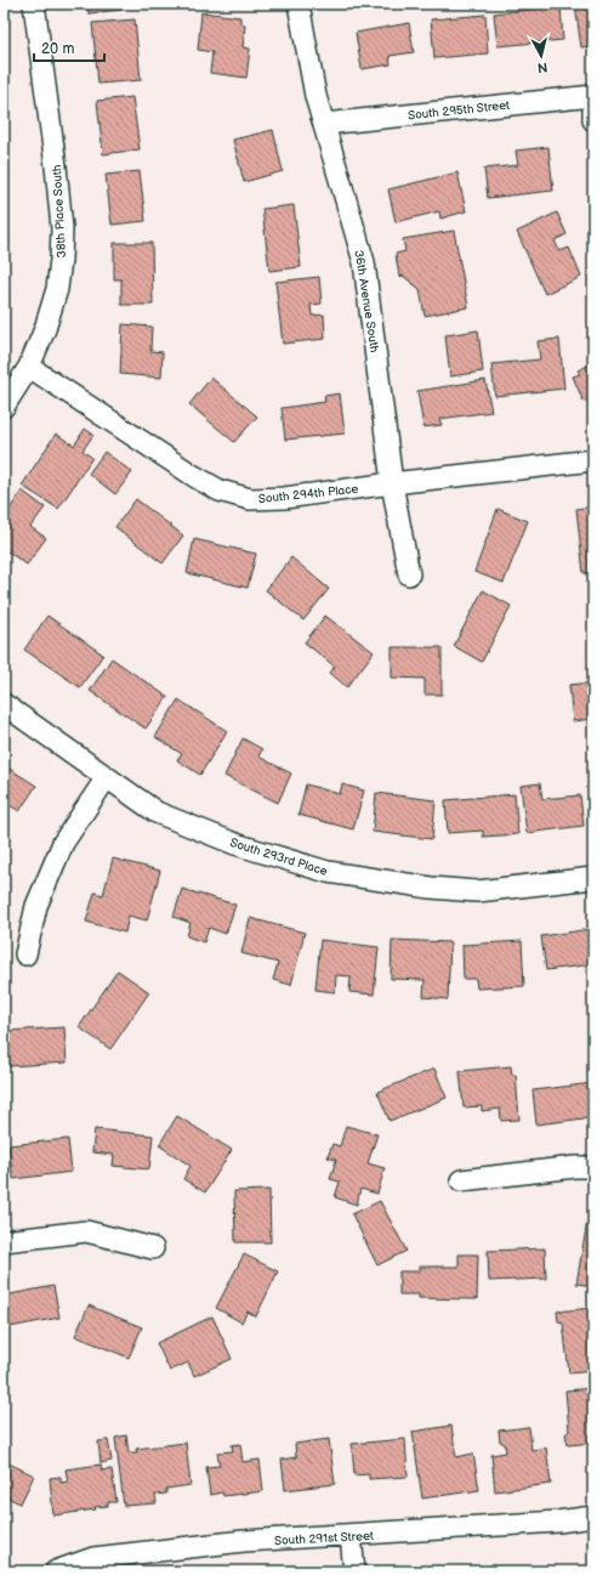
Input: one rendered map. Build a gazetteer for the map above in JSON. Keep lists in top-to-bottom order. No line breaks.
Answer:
{"streets":{"street":["South 295th Street","38th Place South","36th Avenue South","South 294th Place","South 293rd Place","South 291st Street"]},"crossings":[["South 295th Street","36th Avenue South"],["38th Place South","South 294th Place"],["36th Avenue South","South 294th Place"]],"scale_bar":"20 m","north":"bottom"}
